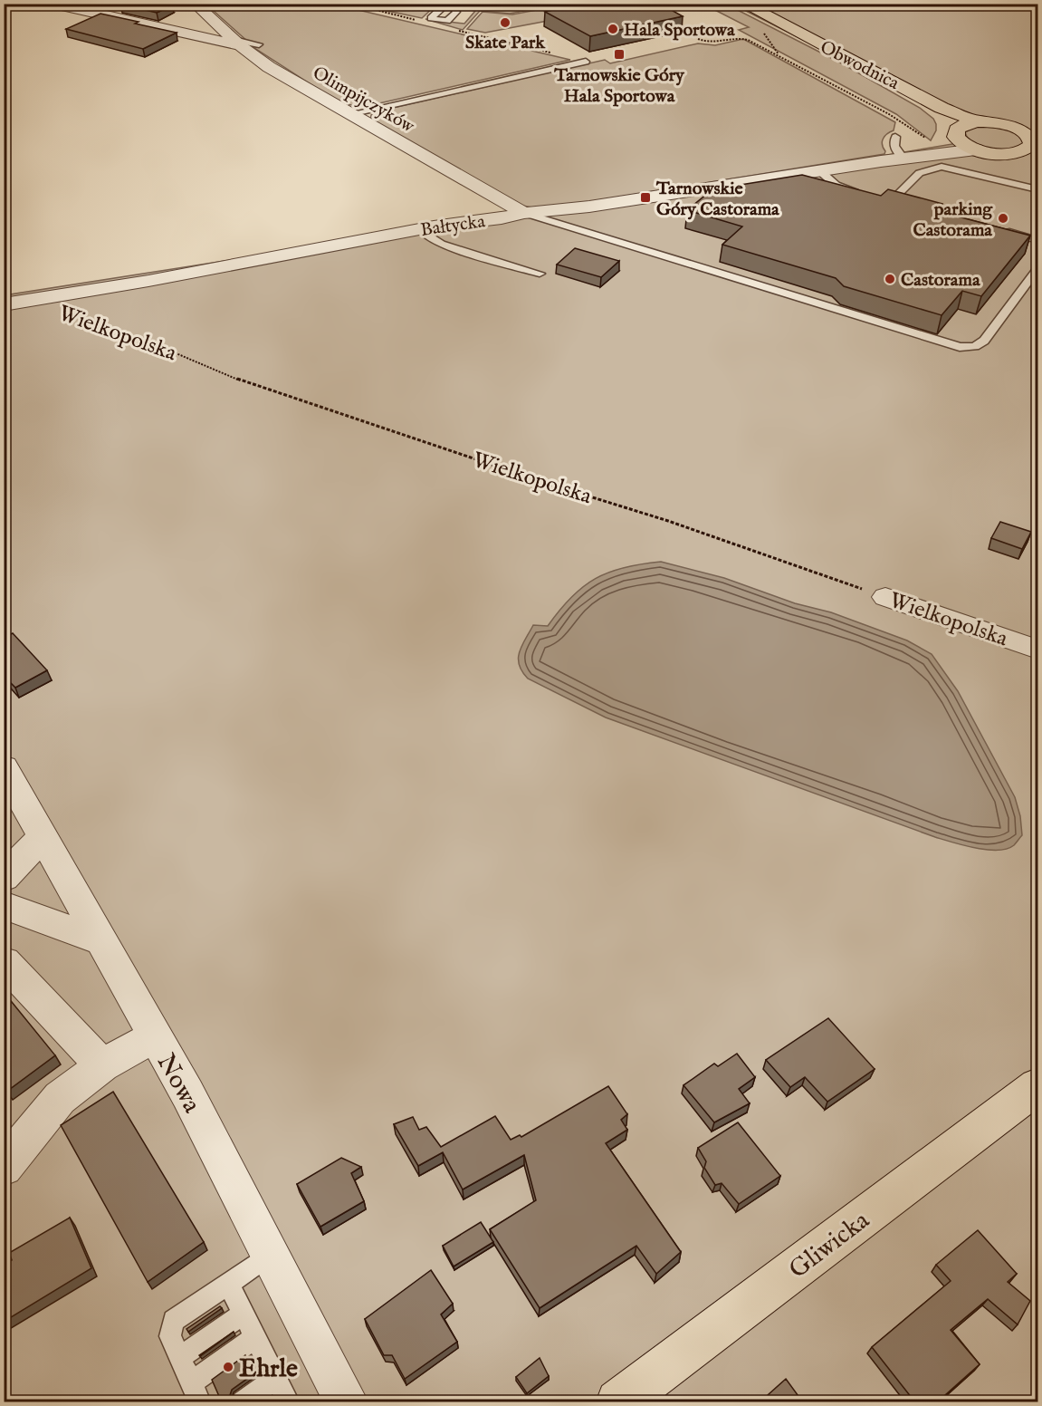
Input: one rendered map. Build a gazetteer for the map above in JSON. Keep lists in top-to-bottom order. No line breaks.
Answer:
{"streets":{"main road":["Obwodnica","Gliwicka"],"street":["Olimpijczyków","Bałtycka","Wielkopolska","Nowa"]},"crossings":[["Obwodnica","Bałtycka"],["Olimpijczyków","Bałtycka"],["Bałtycka","Wielkopolska"]],"places":{"other":["Skate Park","Hala Sportowa","parking Castorama","Castorama","Ehrle"],"transit":["Tarnowskie Góry Hala Sportowa","Tarnowskie Góry Castorama"]}}
